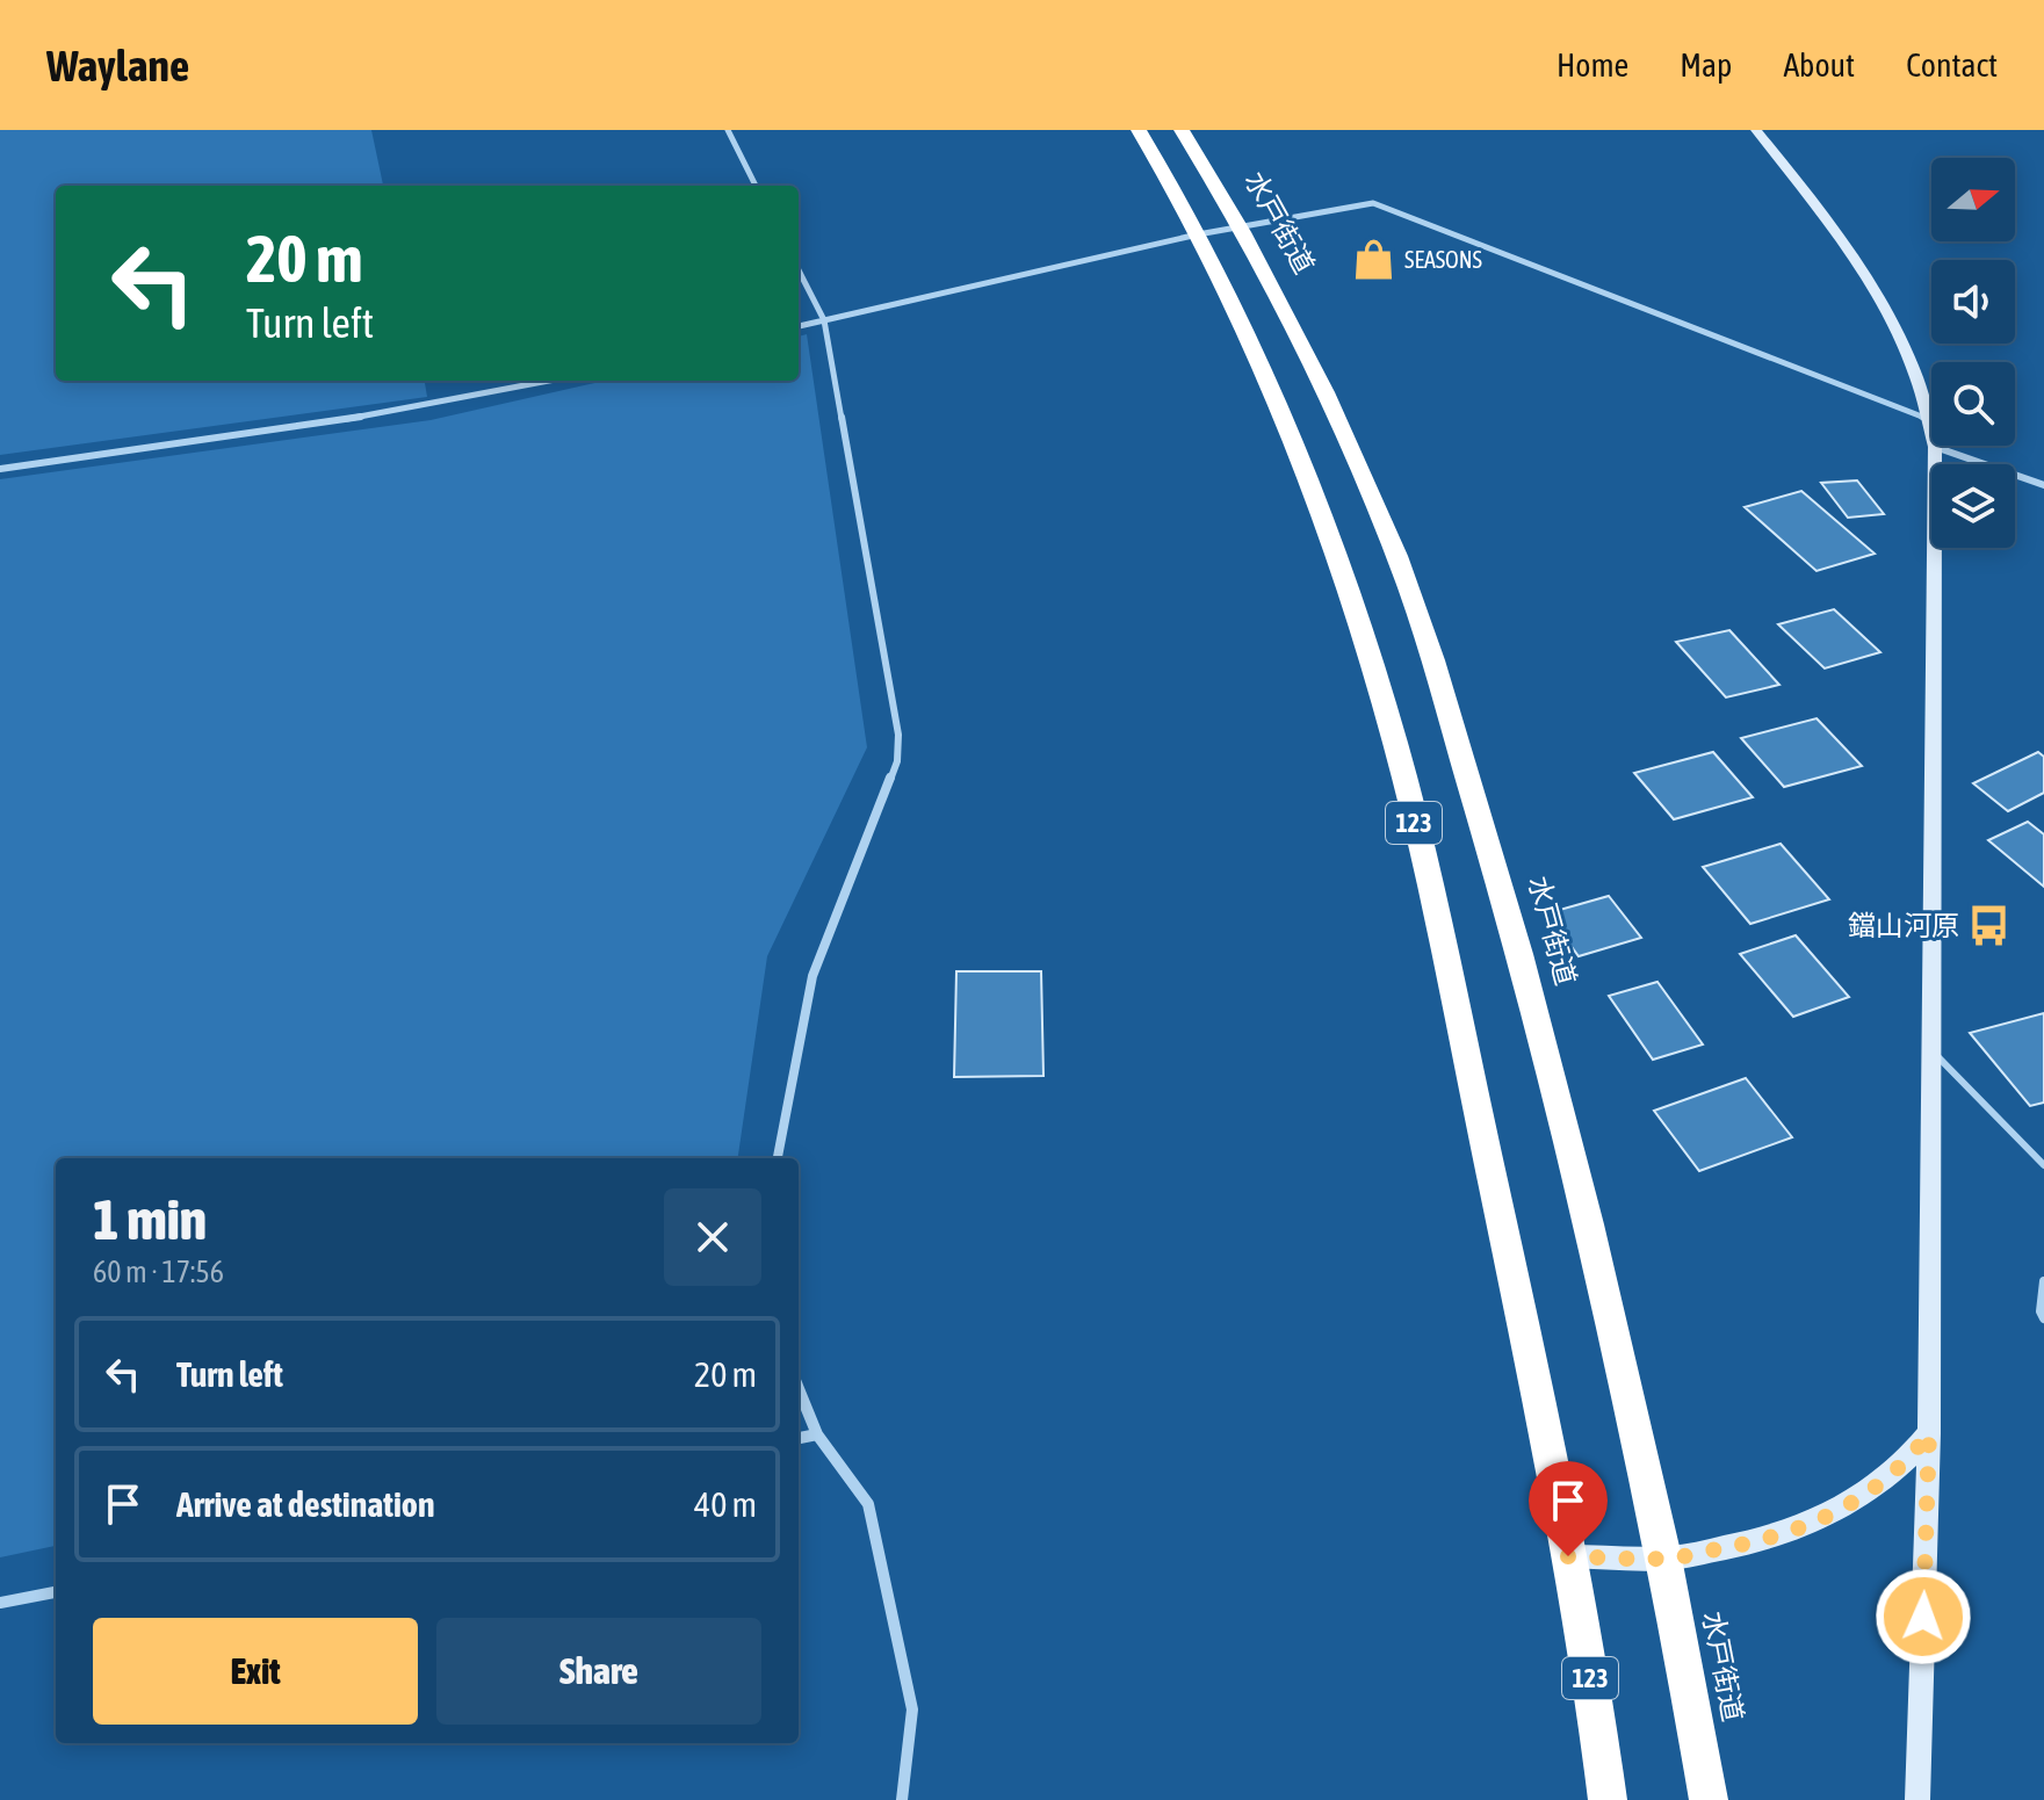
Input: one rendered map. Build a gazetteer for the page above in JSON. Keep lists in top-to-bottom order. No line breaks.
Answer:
{"streets":{"highway":["水戸街道","123"]},"places":{"shop":["SEASONS"],"bus stop":["鐺山河原"]},"north":"right","page":{"header":"Waylane","nav":["Home","Map","About","Contact"],"turn":["20 m","Turn left"],"heading":["1 min","60 m · 17:56"],"list":[{"name":"Turn left","value":"20 m"},{"name":"Arrive at destination","value":"40 m"}],"buttons":["Exit","Share"]}}
